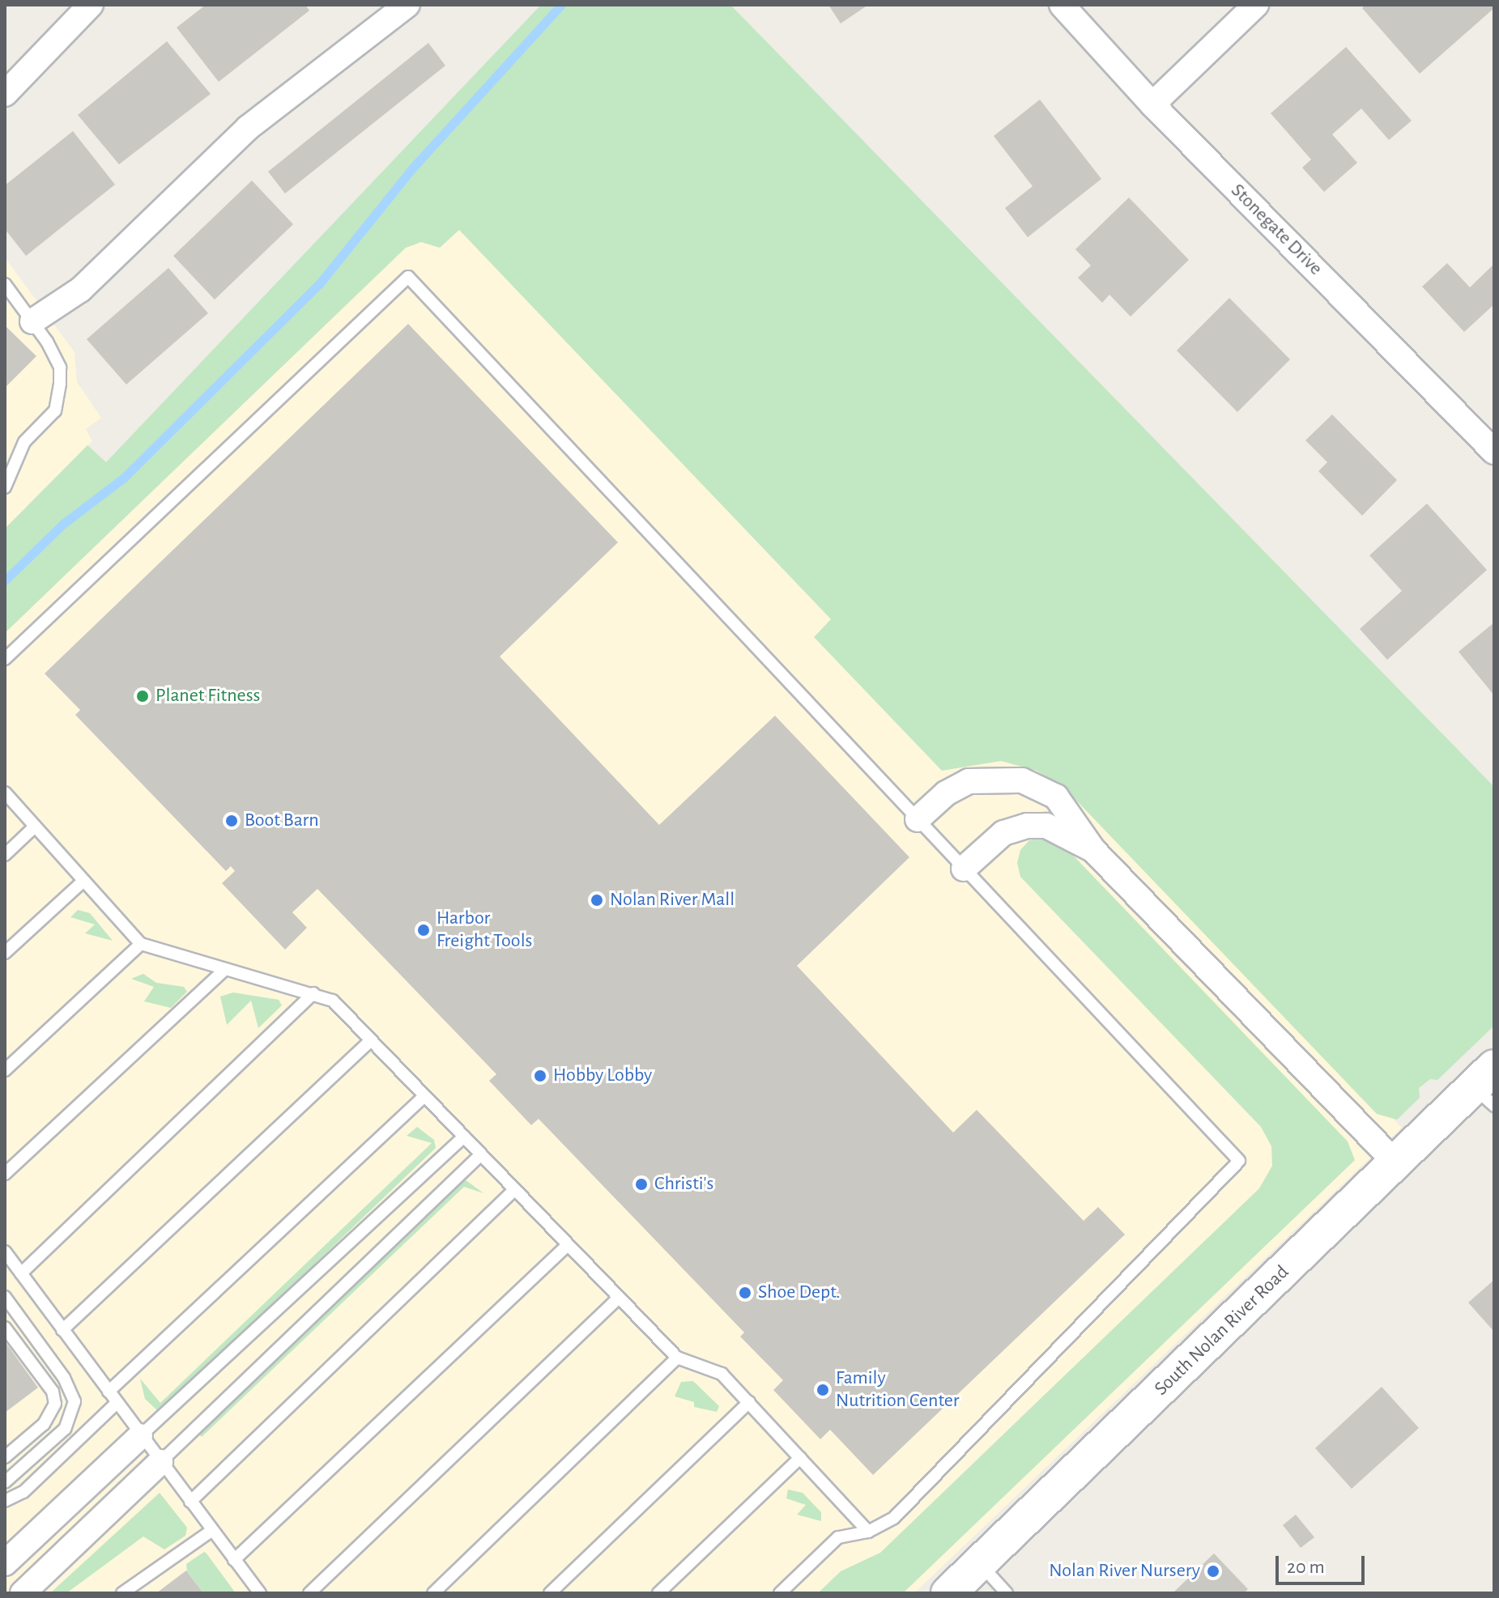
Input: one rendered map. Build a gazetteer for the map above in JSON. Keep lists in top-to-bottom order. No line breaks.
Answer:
{"streets":{"main road":["South Nolan River Road"],"street":["Stonegate Drive"]},"places":["Planet Fitness","Boot Barn","Nolan River Mall","Harbor Freight Tools","Hobby Lobby","Christi's","Shoe Dept.","Family Nutrition Center","Nolan River Nursery"],"scale_bar":"20 m"}
